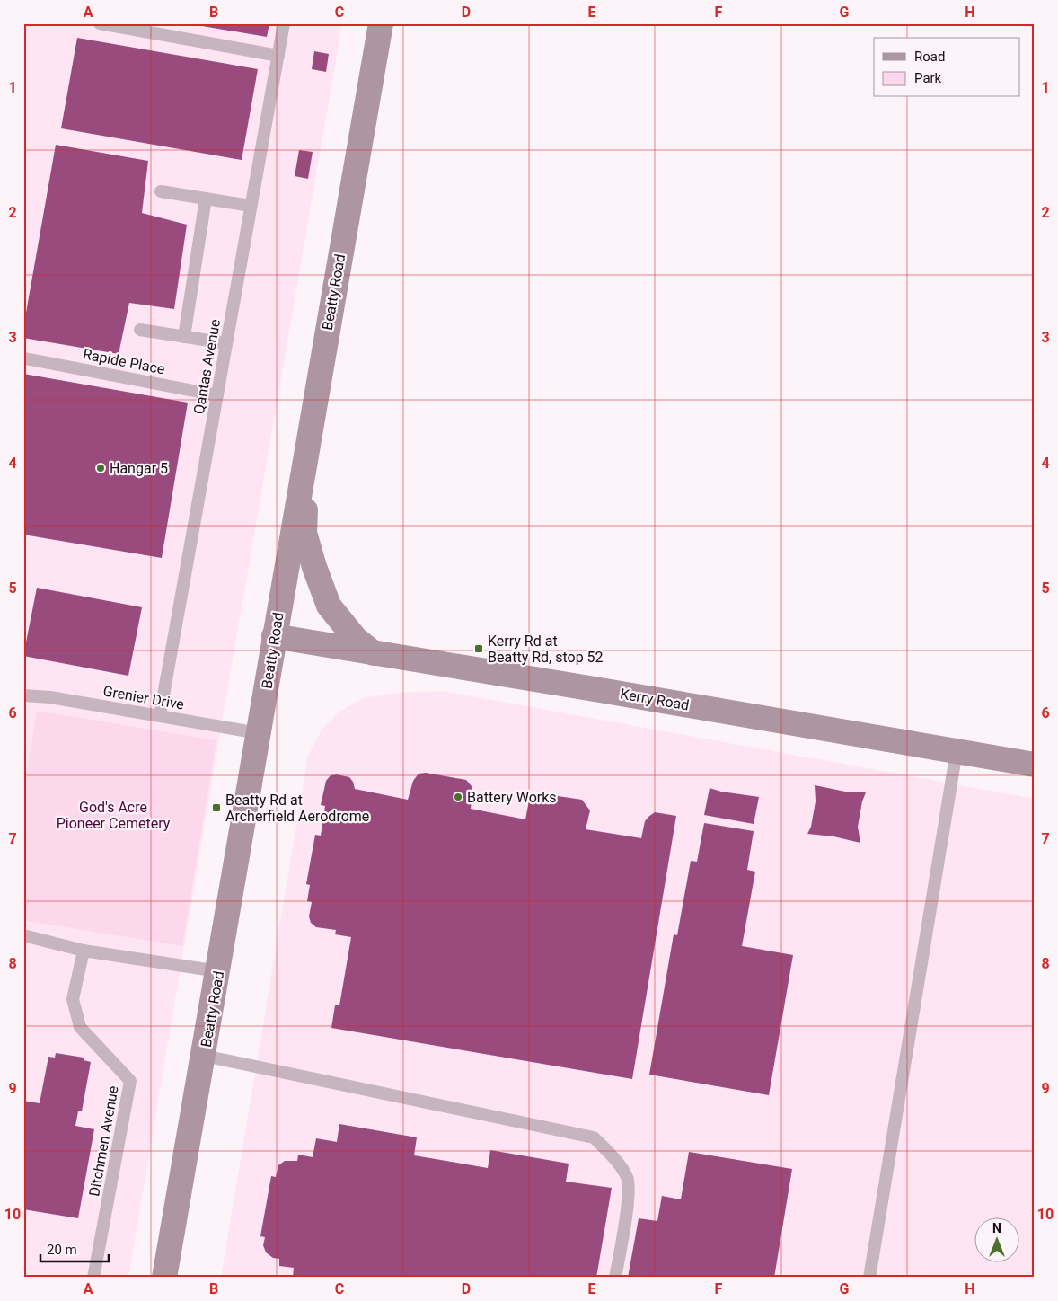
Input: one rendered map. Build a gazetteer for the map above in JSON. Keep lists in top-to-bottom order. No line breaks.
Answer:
{"streets":{"main road":["Beatty Road","Kerry Road"],"lane":["Rapide Place","Qantas Avenue","Grenier Drive","Ditchmen Avenue"]},"crossings":[["Beatty Road","Grenier Drive"],["Beatty Road","Kerry Road"],["Rapide Place","Qantas Avenue"],["Qantas Avenue","Grenier Drive"]],"parks":["God's Acre Pioneer Cemetery"],"places":{"other":["Hangar 5","Battery Works"],"transit":["Kerry Rd at Beatty Rd, stop 52","Beatty Rd at Archerfield Aerodrome"]},"legend":["Road","Park"],"scale_bar":"20 m","north":"top","grid":{"columns":["A","B","C","D","E","F","G","H"],"rows":["1","2","3","4","5","6","7","8","9","10"]}}
